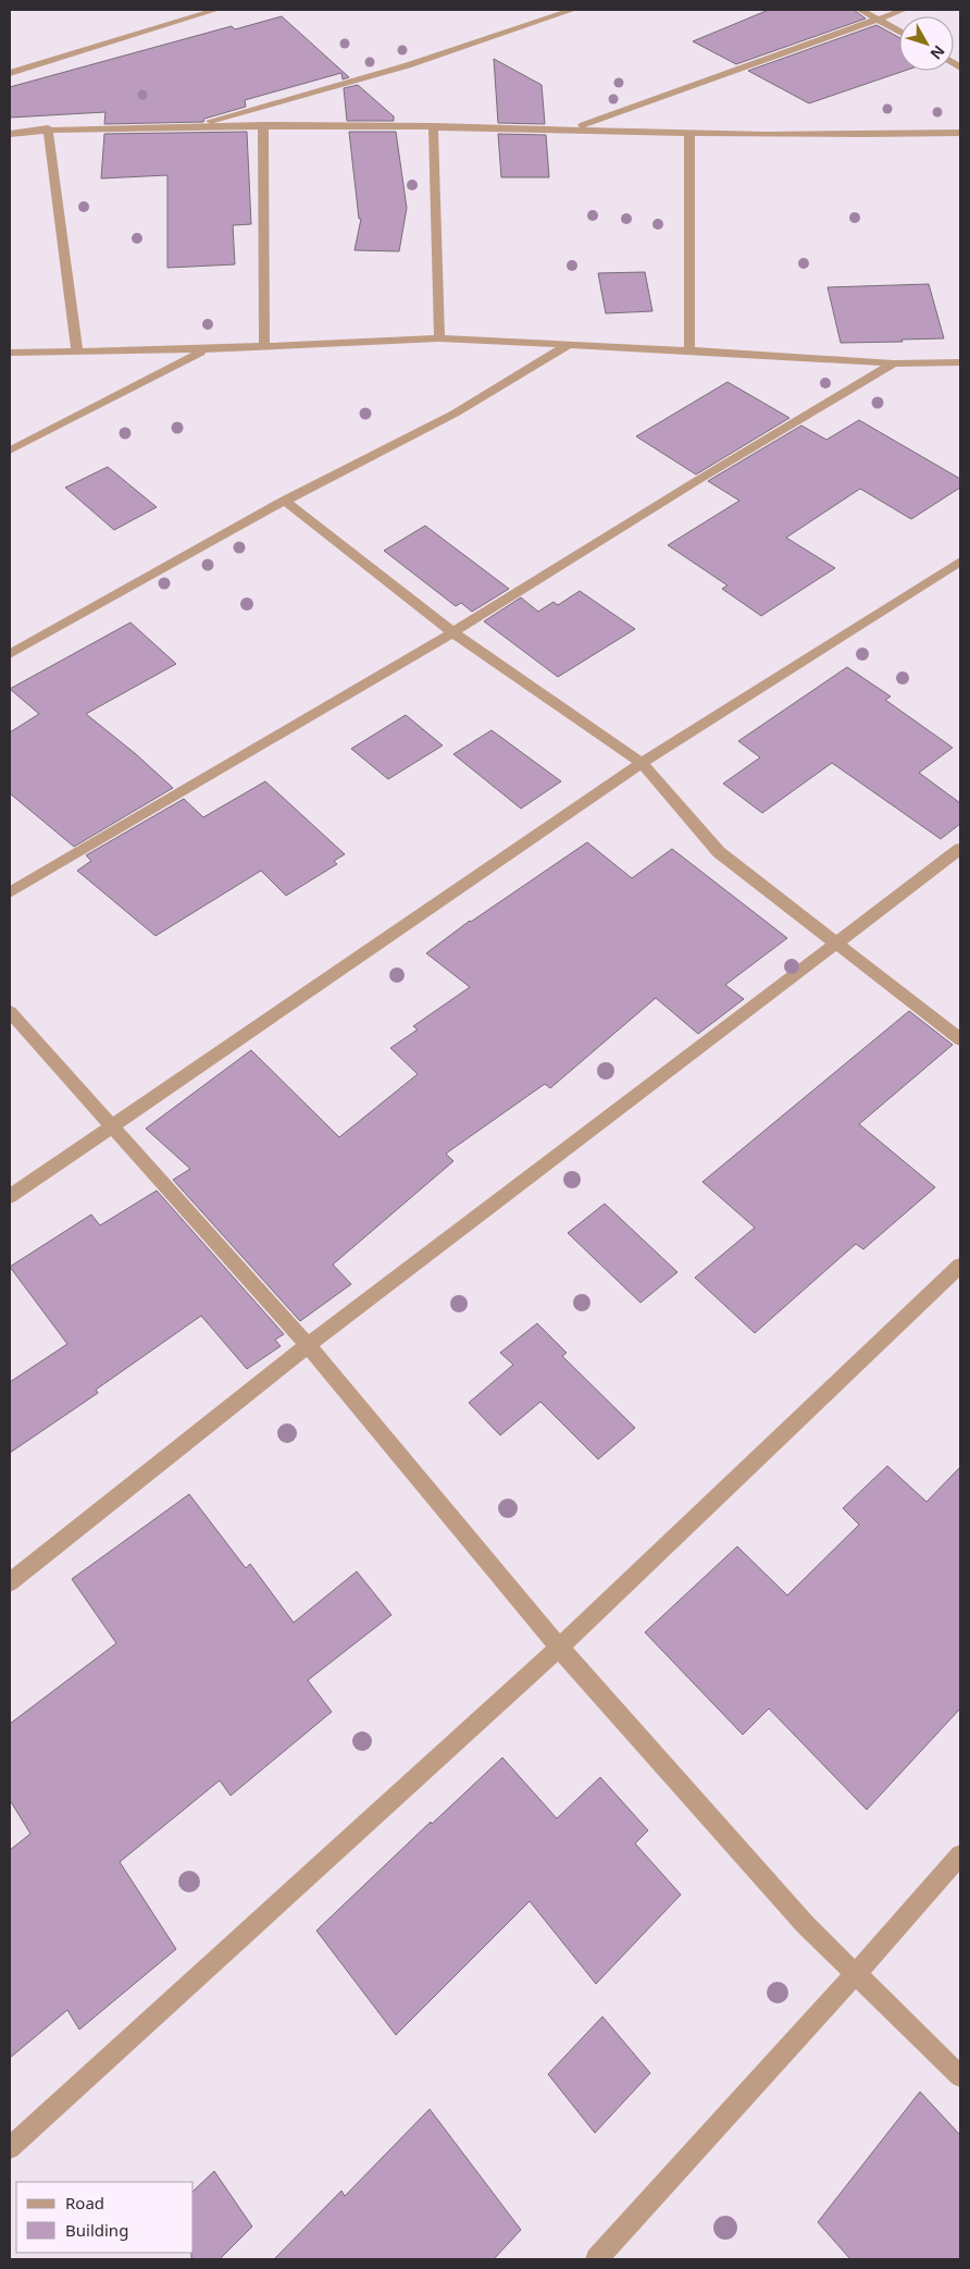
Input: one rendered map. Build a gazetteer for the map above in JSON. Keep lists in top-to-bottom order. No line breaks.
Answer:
{"legend":["Road","Building"],"north":"bottom right"}
